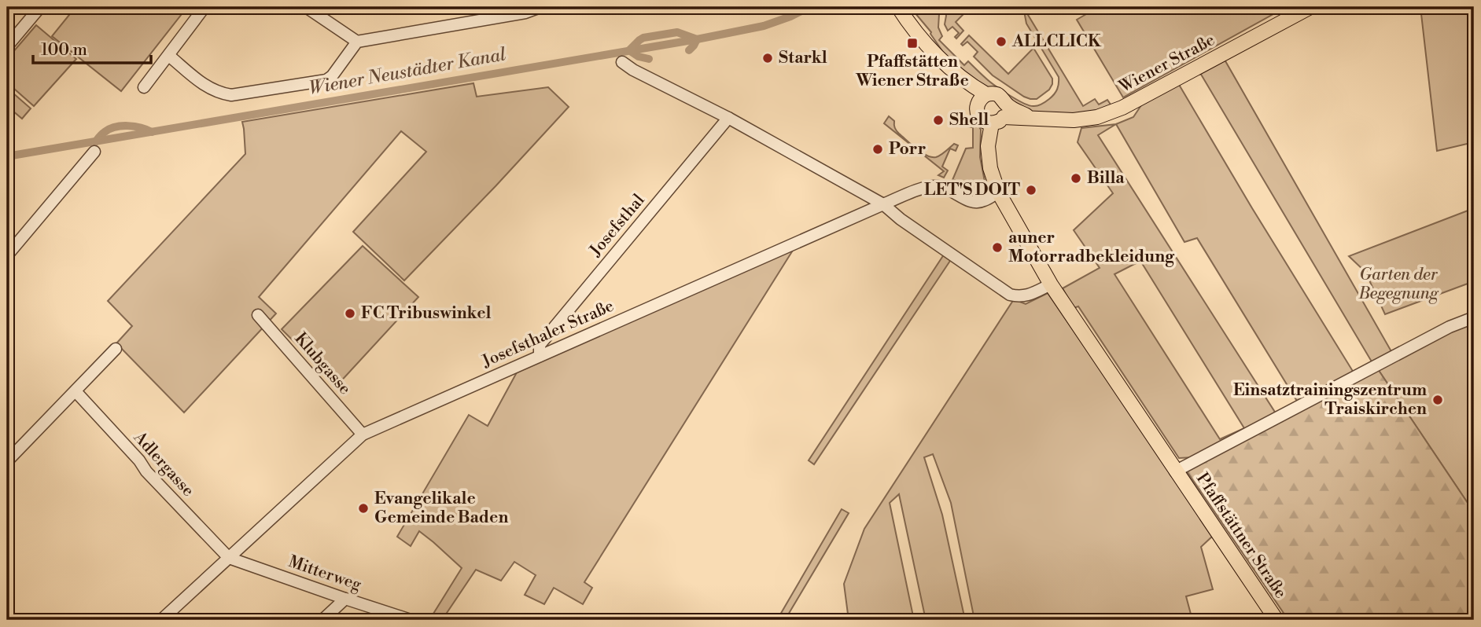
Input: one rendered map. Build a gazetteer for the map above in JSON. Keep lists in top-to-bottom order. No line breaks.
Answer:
{"streets":{"main road":["Wiener Straße","Pfaffstättner Straße"],"street":["Josefsthal","Josefsthaler Straße","Klubgasse","Adlergasse","Mitterweg"]},"crossings":[["Wiener Straße","Pfaffstättner Straße"],["Josefsthal","Josefsthaler Straße"],["Josefsthaler Straße","Klubgasse"],["Josefsthaler Straße","Adlergasse"],["Josefsthaler Straße","Pfaffstättner Straße"],["Josefsthaler Straße","Mitterweg"],["Adlergasse","Mitterweg"]],"water":["Wiener Neustädter Kanal"],"parks":["Garten der Begegnung"],"places":{"other":["ALLCLICK","Starkl","Shell","Porr","Billa","LET'S DOIT","auner Motorradbekleidung","FC Tribuswinkel","Einsatztrainingszentrum Traiskirchen","Evangelikale Gemeinde Baden"],"transit":["Pfaffstätten Wiener Straße"]},"scale_bar":"100 m"}
